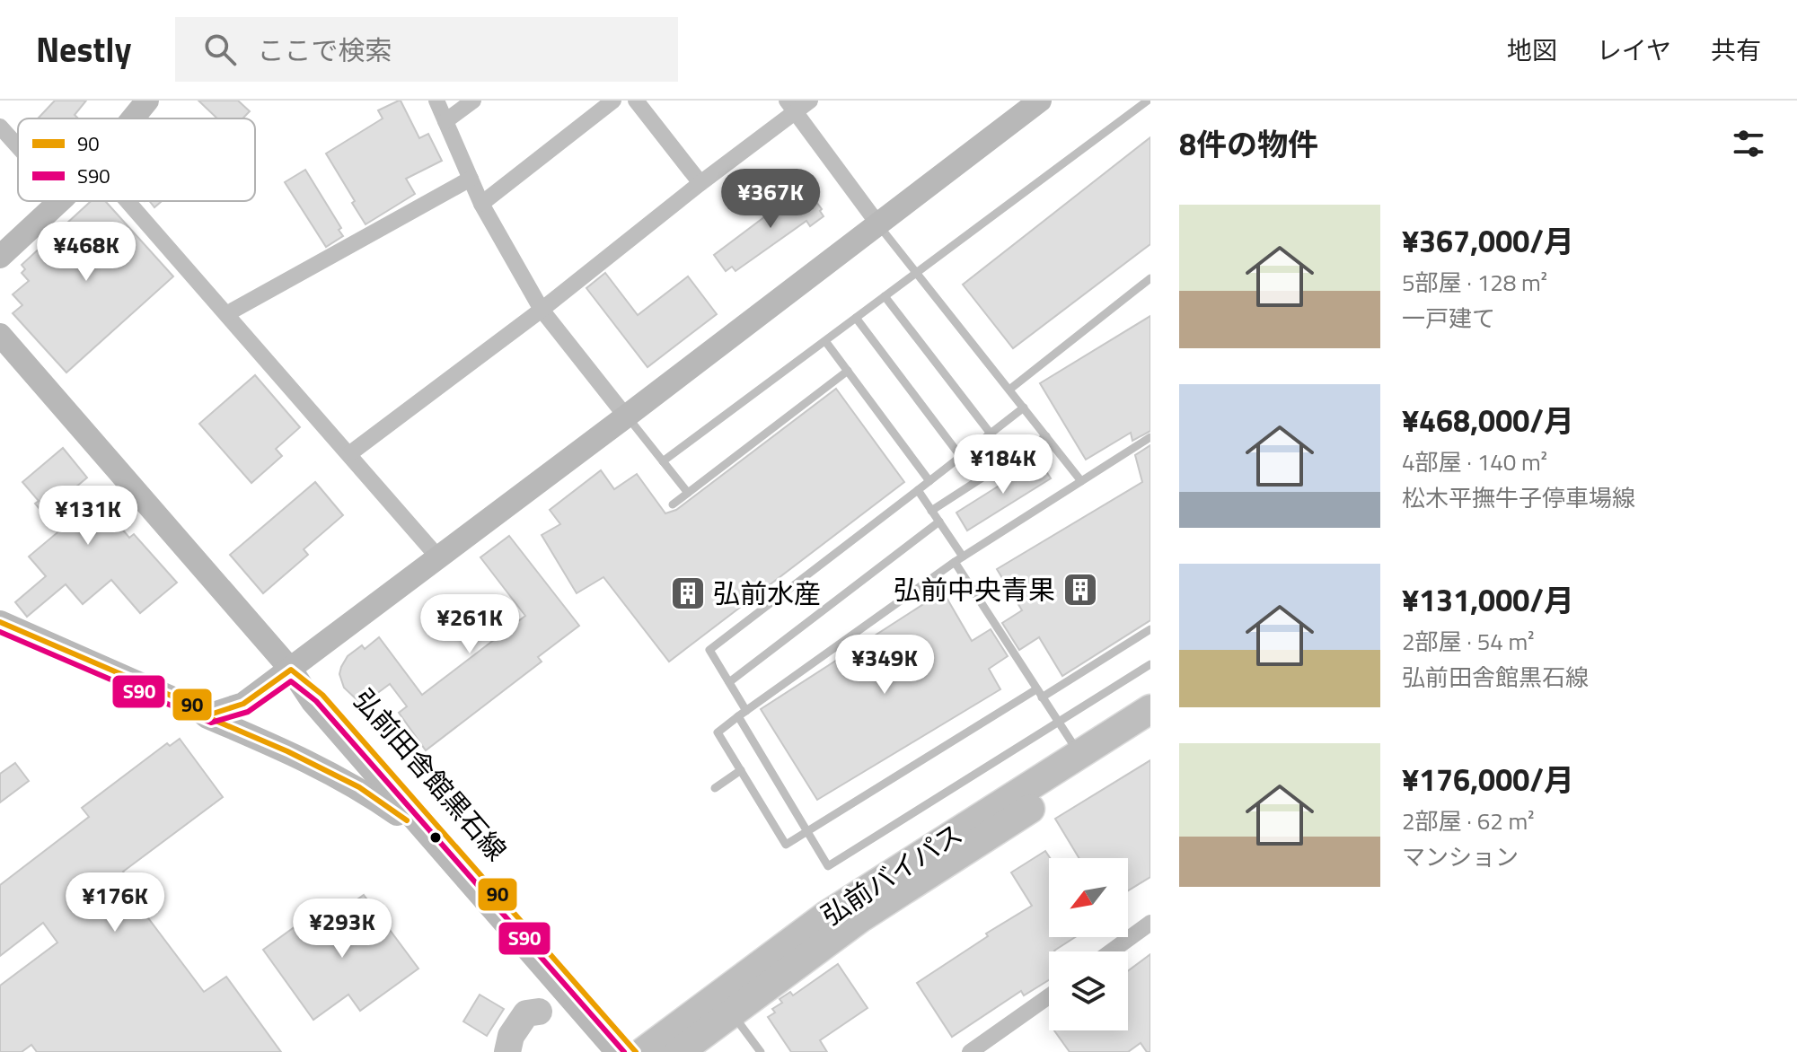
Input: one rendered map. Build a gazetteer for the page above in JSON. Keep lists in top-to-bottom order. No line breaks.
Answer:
{"streets":{"highway":["弘前バイパス"],"main road":["弘前田舎館黒石線"]},"places":{"building":["弘前中央青果","弘前水産"]},"lines":["transit line 90","transit line S90"],"legend":["90","S90"],"north":"bottom left","page":{"header":"Nestly","search":"ここで検索","nav":["地図","レイヤ","共有"],"heading":"8件の物件","price":["¥367K","¥468K","¥184K","¥131K","¥261K","¥349K","¥176K","¥293K"],"list":[{"name":"¥367,000/月","note":"5部屋 · 128 m² · 一戸建て"},{"name":"¥468,000/月","note":"4部屋 · 140 m² · 松木平撫牛子停車場線"},{"name":"¥131,000/月","note":"2部屋 · 54 m² · 弘前田舎館黒石線"},{"name":"¥176,000/月","note":"2部屋 · 62 m² · マンション"}]}}
